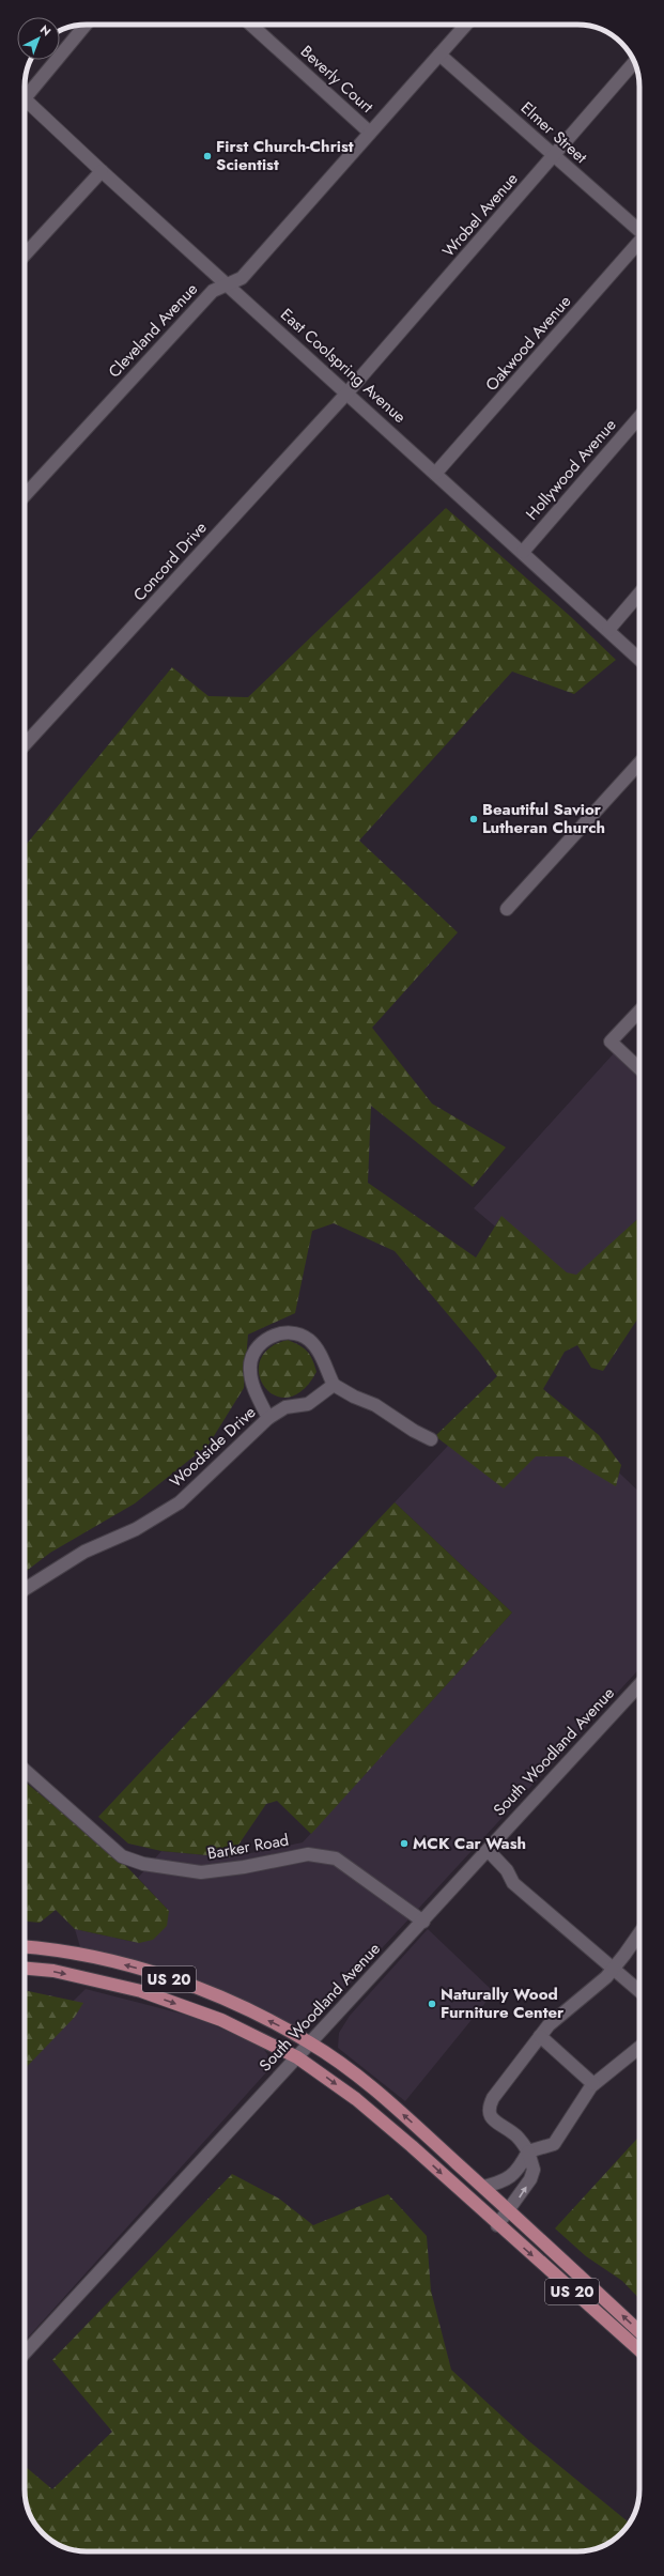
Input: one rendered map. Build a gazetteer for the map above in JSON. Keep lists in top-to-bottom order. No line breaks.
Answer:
{"streets":{"main road":["US 20"],"street":["Beverly Court","Elmer Street","Wrobel Avenue","Cleveland Avenue","Oakwood Avenue","East Coolspring Avenue","Hollywood Avenue","Concord Drive","Woodside Drive","South Woodland Avenue","Barker Road"]},"crossings":[["Beverly Court","Cleveland Avenue"],["Elmer Street","Wrobel Avenue"],["Elmer Street","Cleveland Avenue"],["Wrobel Avenue","East Coolspring Avenue"],["Wrobel Avenue","Concord Drive"],["Cleveland Avenue","East Coolspring Avenue"],["Oakwood Avenue","East Coolspring Avenue"],["East Coolspring Avenue","Hollywood Avenue"],["East Coolspring Avenue","Concord Drive"],["South Woodland Avenue","Barker Road"],["South Woodland Avenue","US 20"]],"places":["First Church-Christ Scientist","Beautiful Savior Lutheran Church","MCK Car Wash","Naturally Wood Furniture Center"],"north":"top right"}
